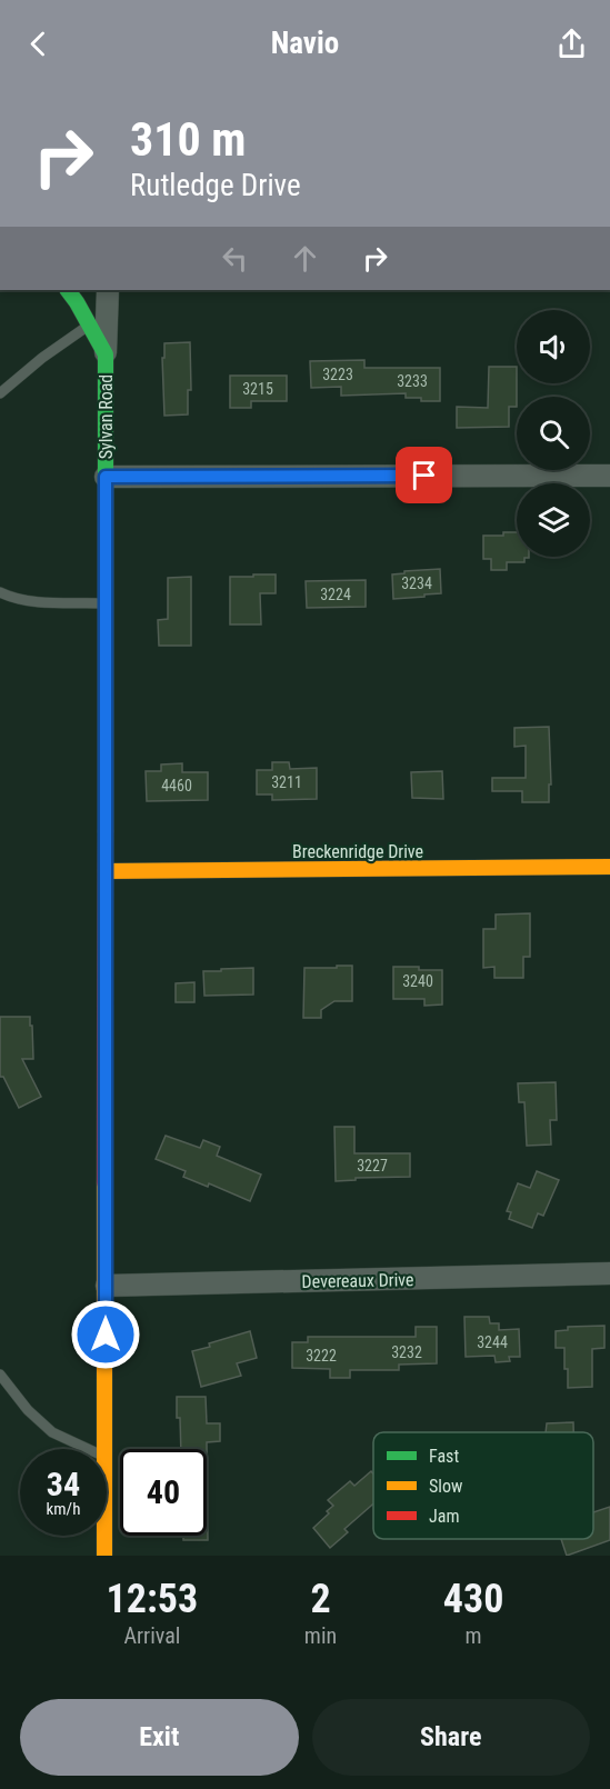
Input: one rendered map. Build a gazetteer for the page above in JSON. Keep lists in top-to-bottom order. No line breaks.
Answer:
{"streets":{"street":["Sylvan Road","Breckenridge Drive","Devereaux Drive"]},"crossings":[["Sylvan Road","Breckenridge Drive"],["Sylvan Road","Devereaux Drive"]],"house_numbers":["3223","3233","3215","3234","3224","3211","4460","3240","3227","3244","3232","3222"],"legend":["Fast","Slow","Jam"],"page":{"header":"Navio","turn":["310 m","Rutledge Drive"],"speed":"34 km/h","limit":"40","eta":["12:53","Arrival","2","min","430","m"],"buttons":["Exit","Share"]}}
